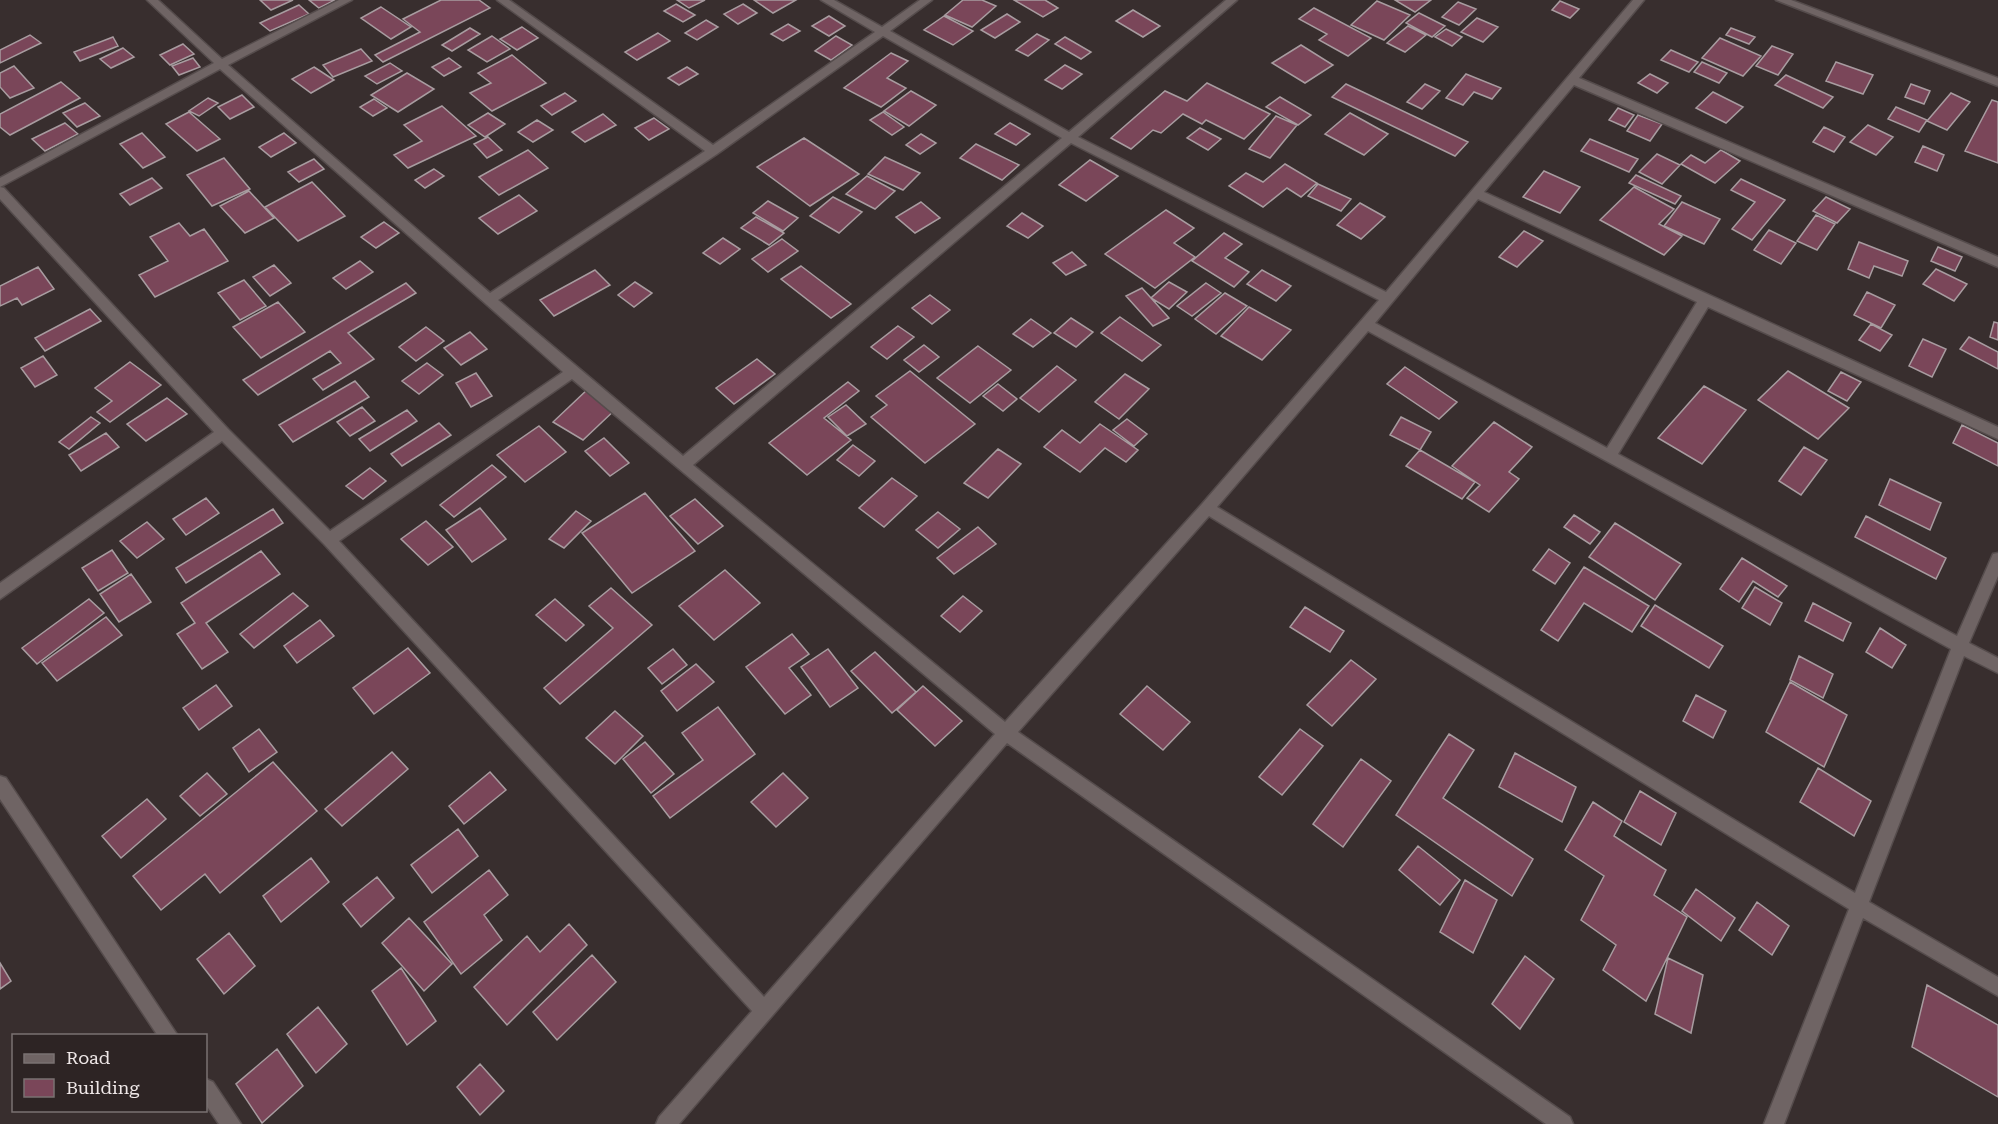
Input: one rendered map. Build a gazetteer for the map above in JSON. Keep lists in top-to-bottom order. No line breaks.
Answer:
{"legend":["Road","Building"]}
